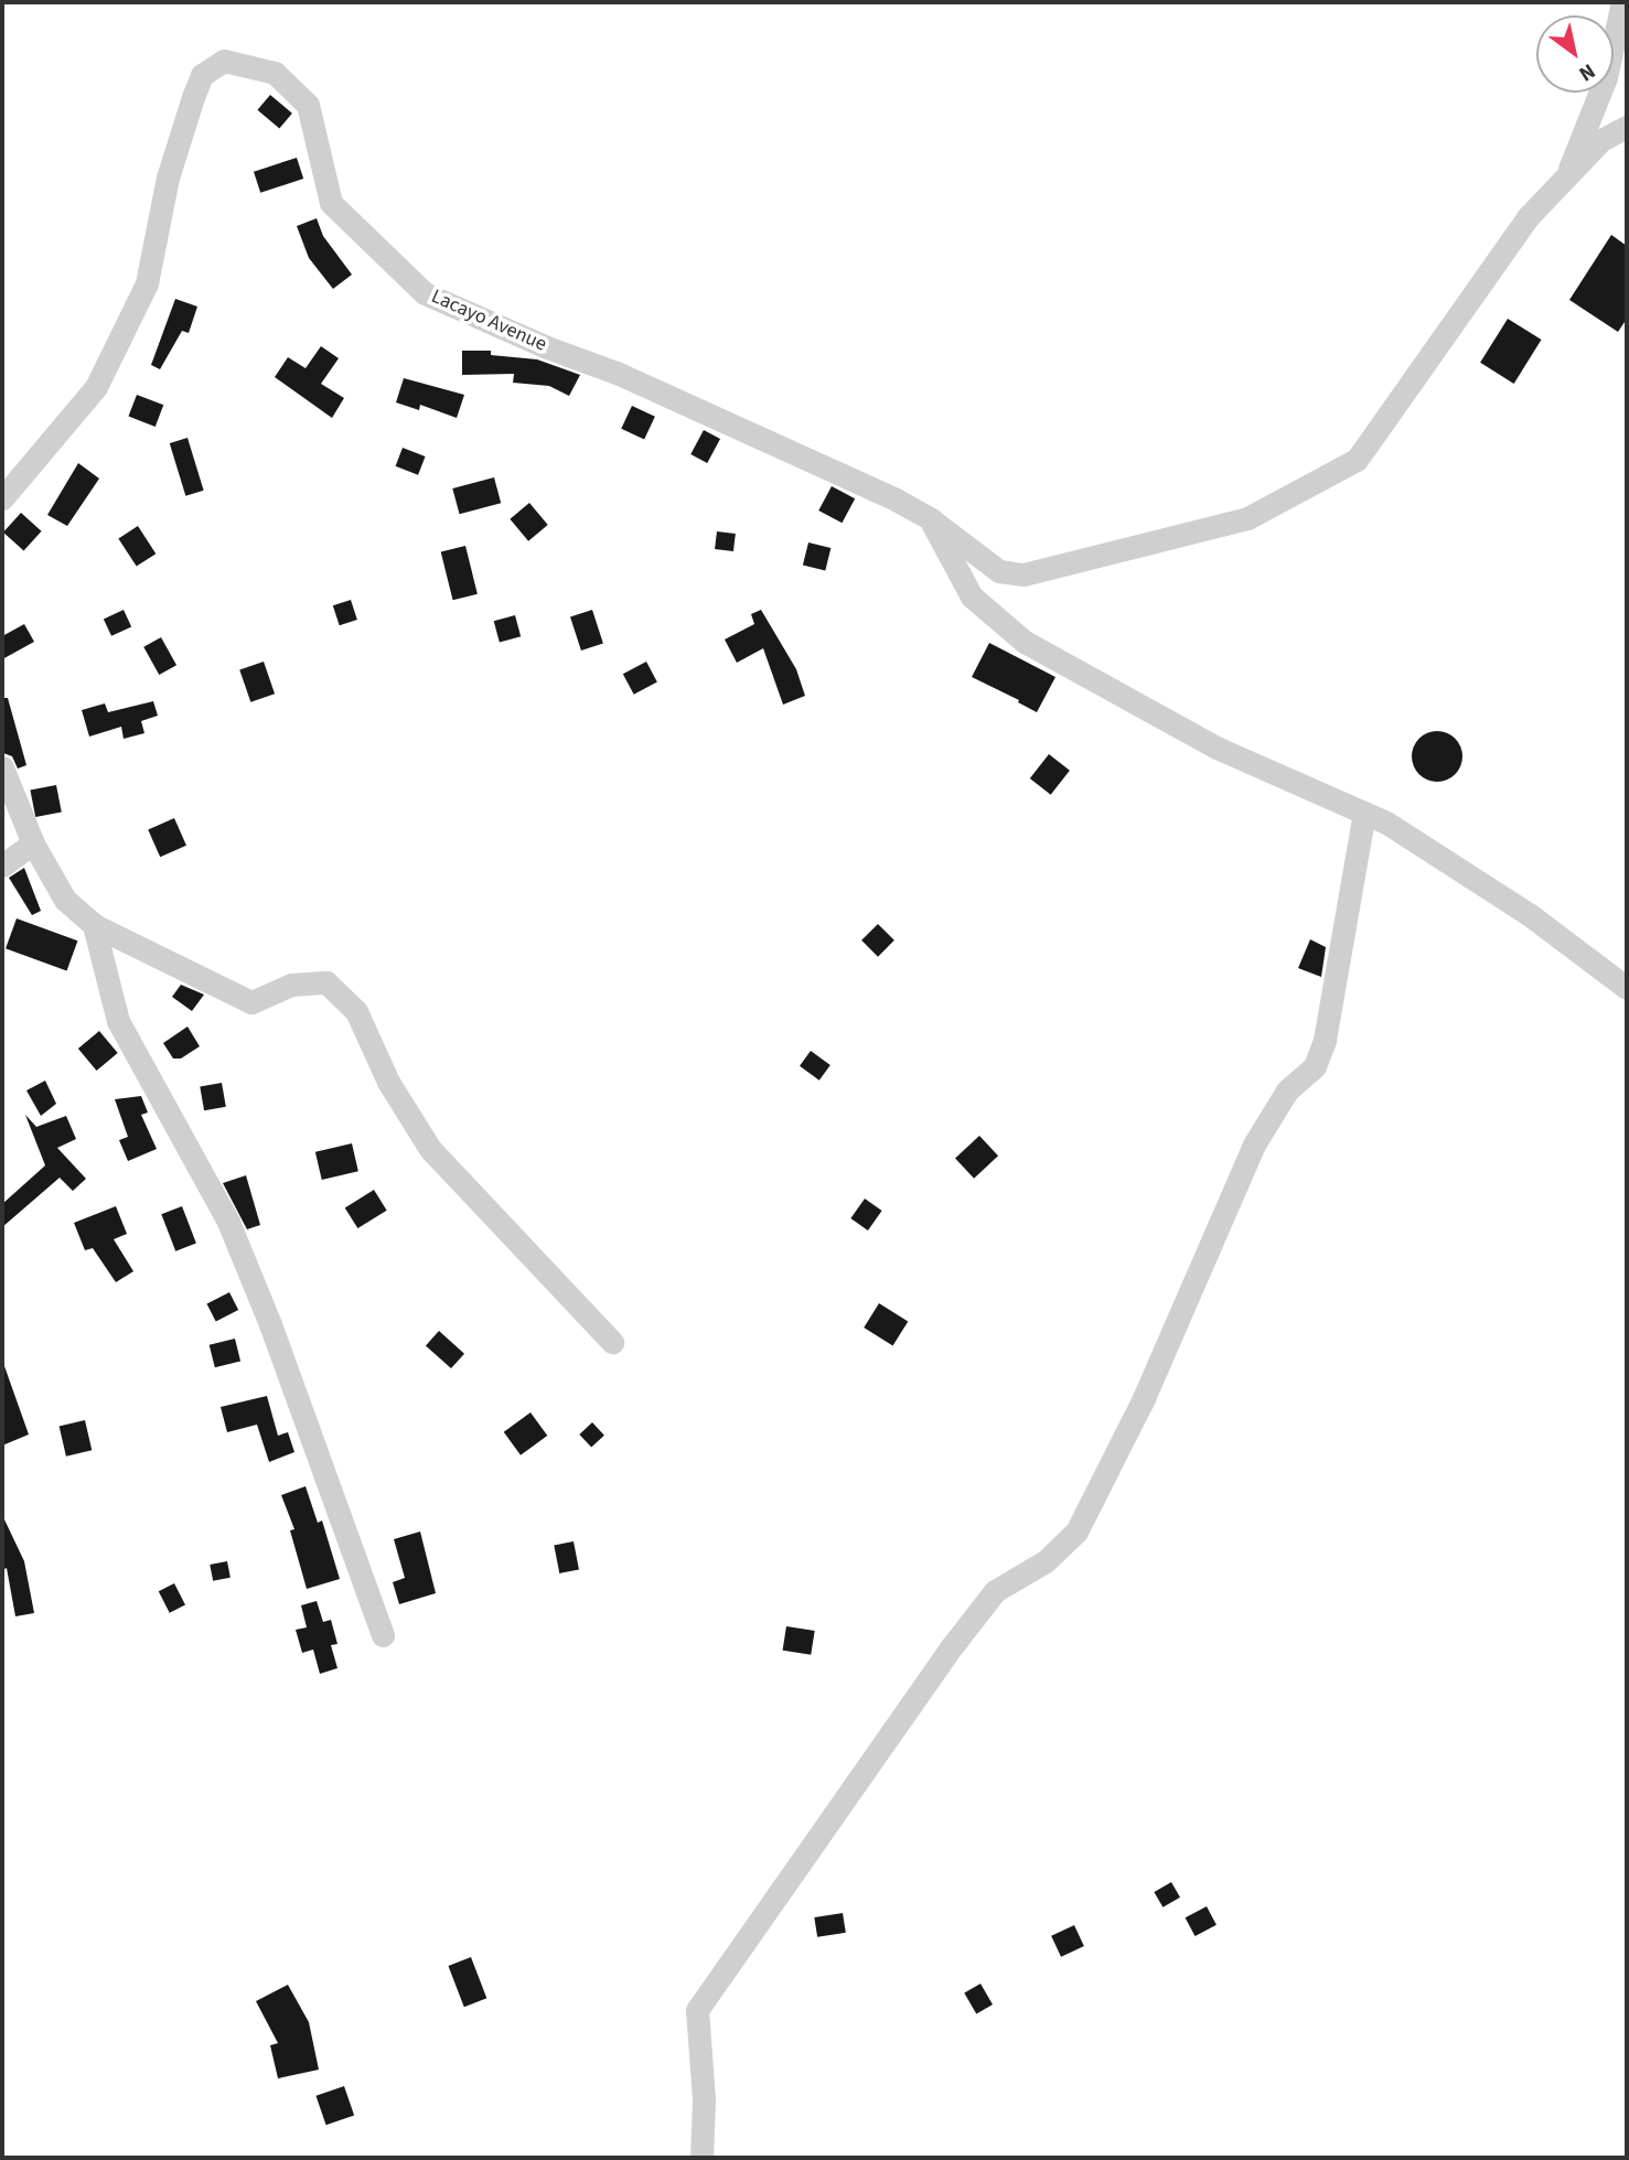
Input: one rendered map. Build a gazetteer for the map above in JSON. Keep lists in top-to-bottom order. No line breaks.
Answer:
{"streets":{"street":["Lacayo Avenue"]},"north":"bottom right"}
